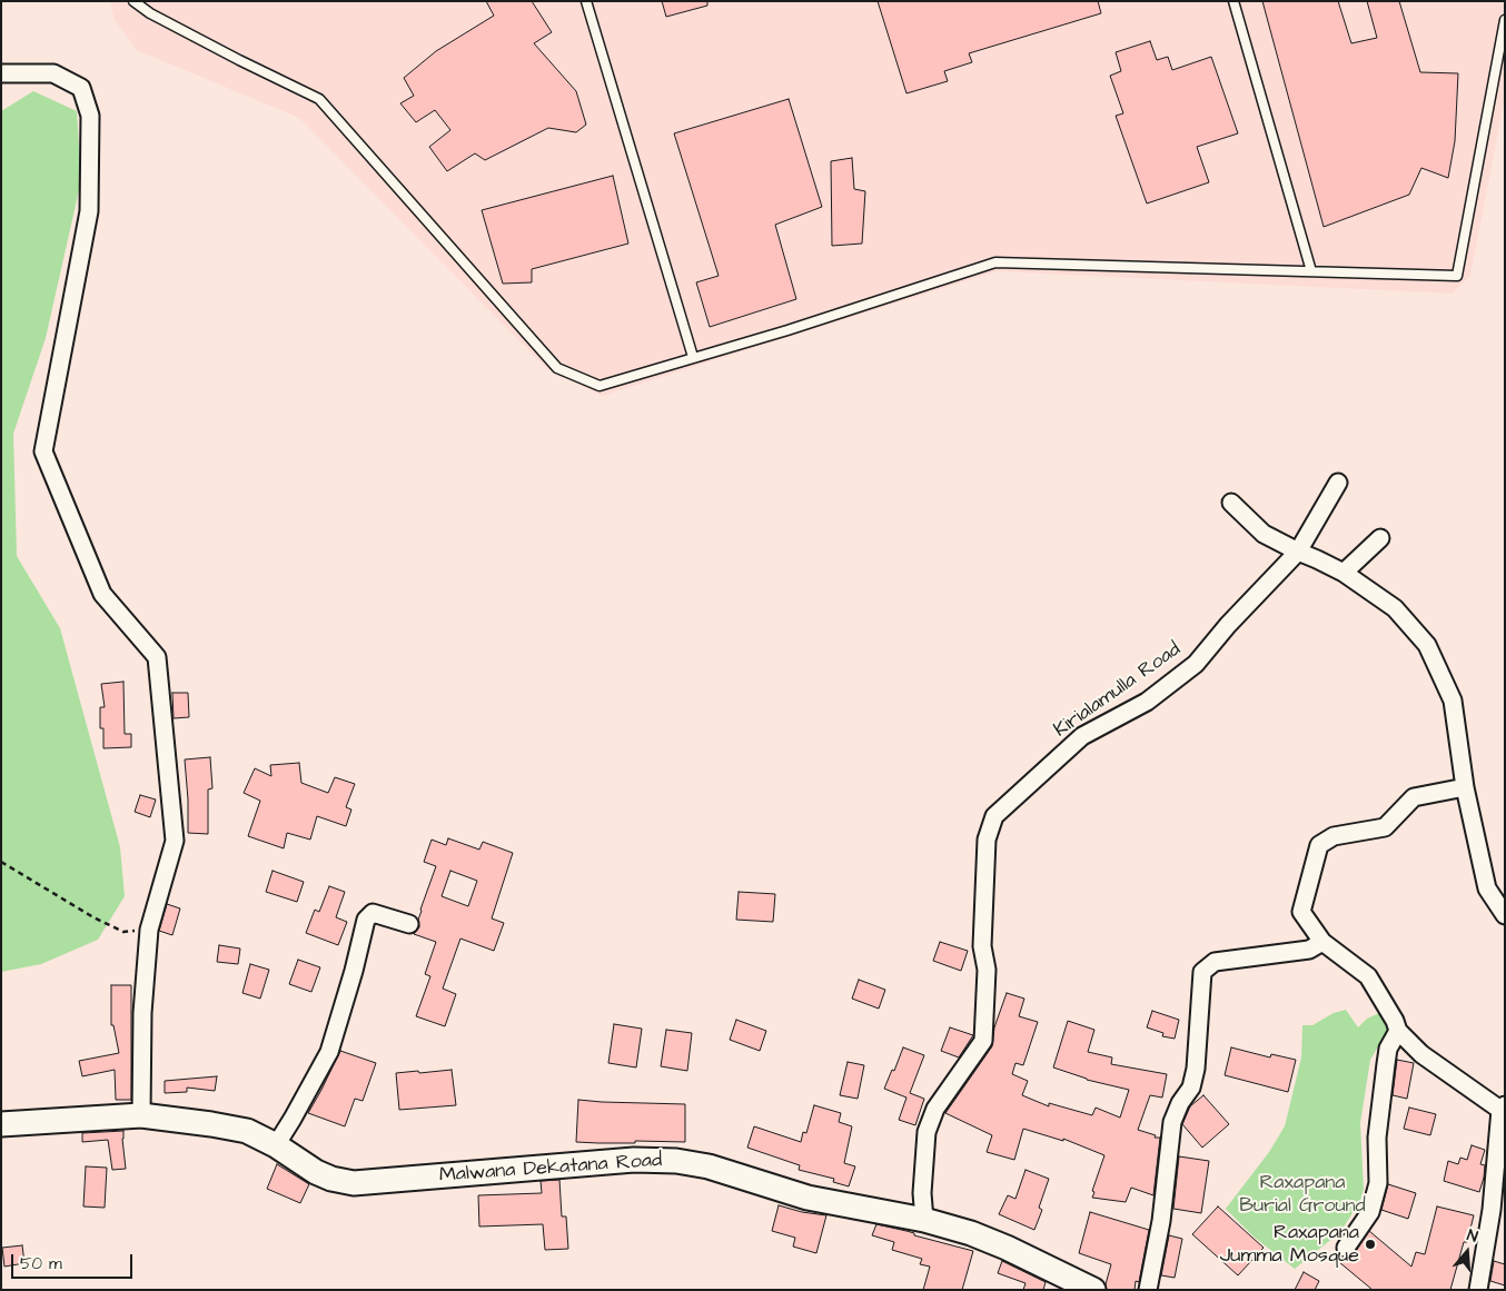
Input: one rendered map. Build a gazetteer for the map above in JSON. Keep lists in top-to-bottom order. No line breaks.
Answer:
{"streets":{"main road":["Malwana Dekatana Road"],"street":["Kirialamulla Road"]},"crossings":[["Kirialamulla Road","Malwana Dekatana Road"]],"parks":["Raxapana Burial Ground"],"places":["Raxapana Jumma Mosque"],"scale_bar":"50 m","north":"top"}
